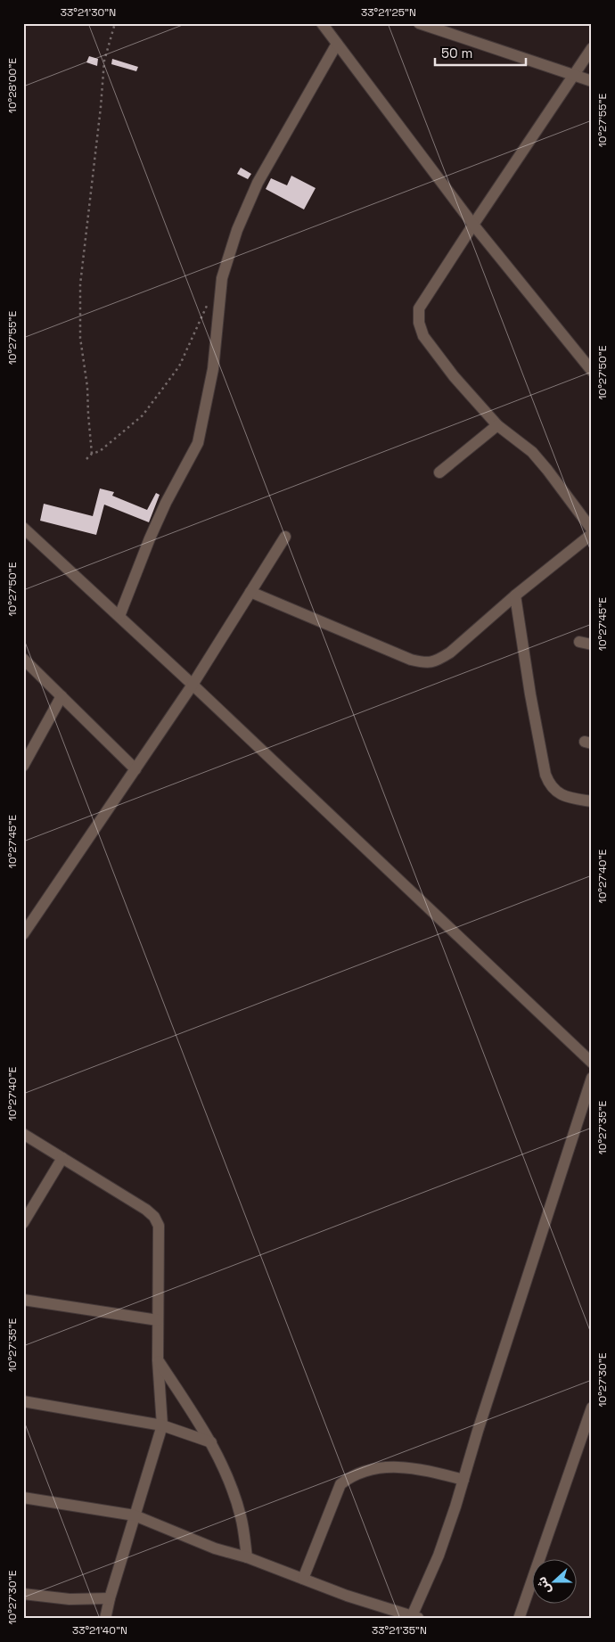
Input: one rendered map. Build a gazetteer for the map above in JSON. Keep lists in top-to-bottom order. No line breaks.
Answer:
{"scale_bar":"50 m","north":"left","coordinates":["33°21'30\"N","33°21'25\"N","10°28'00\"E","10°27'55\"E","10°27'50\"E","10°27'45\"E","10°27'40\"E","10°27'35\"E","10°27'30\"E","33°21'40\"N","33°21'35\"N"]}
